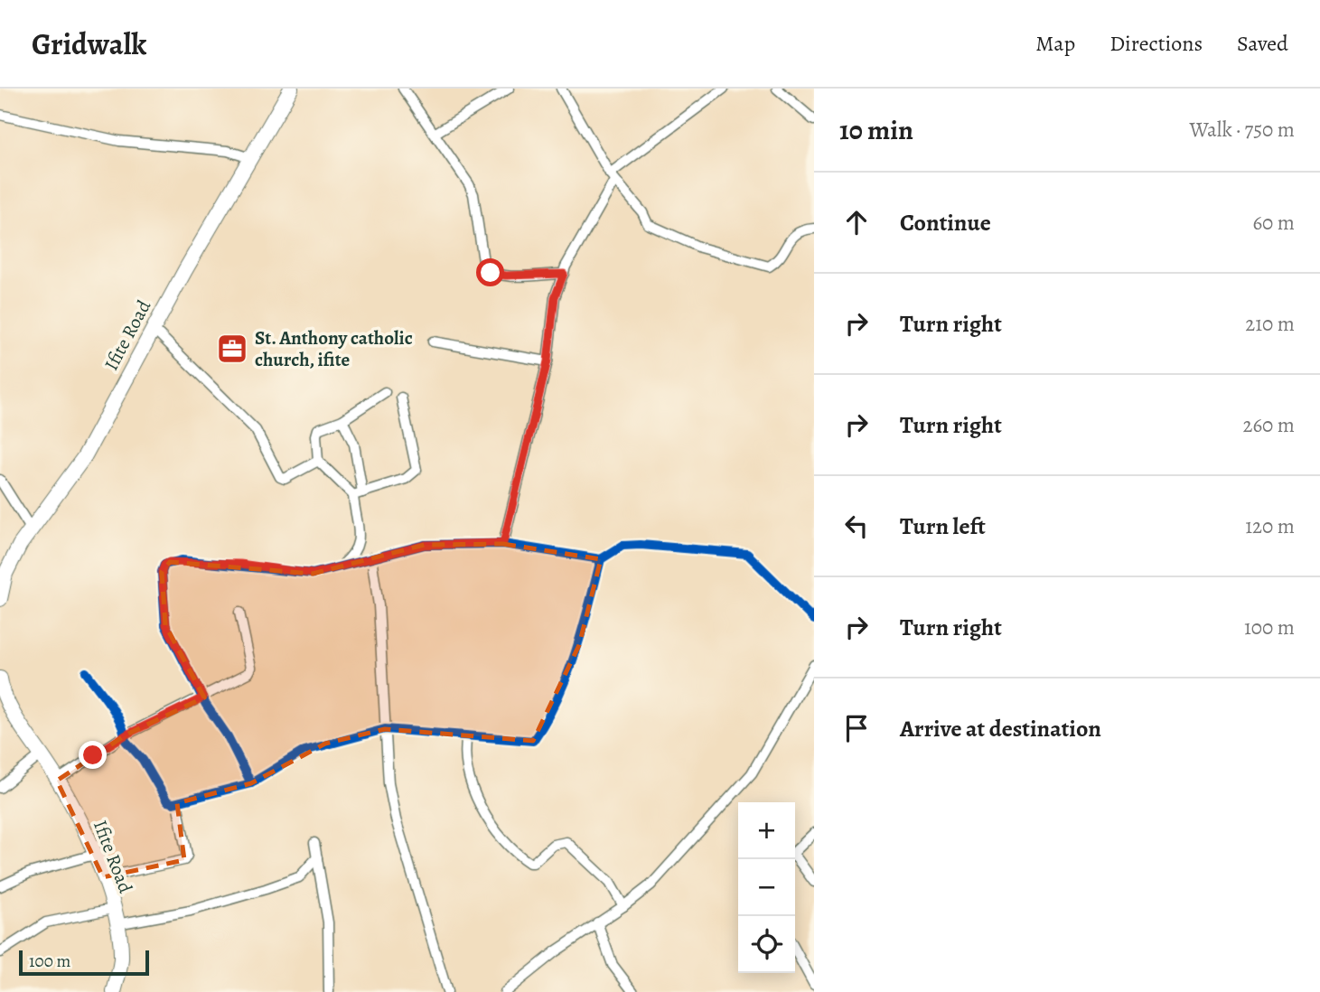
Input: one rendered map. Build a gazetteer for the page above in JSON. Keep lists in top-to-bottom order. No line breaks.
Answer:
{"streets":{"street":["Ifite Road"]},"places":{"office":["St. Anthony catholic church, ifite"]},"scale_bar":"100 m","page":{"header":"Gridwalk","nav":["Map","Directions","Saved"],"heading":["10 min","Walk · 750 m"],"list":[["Continue","60 m"],["Turn right","210 m"],["Turn right","260 m"],["Turn left","120 m"],["Turn right","100 m"],"Arrive at destination"],"map_buttons":["+","−"],"scale":"100 m"}}
